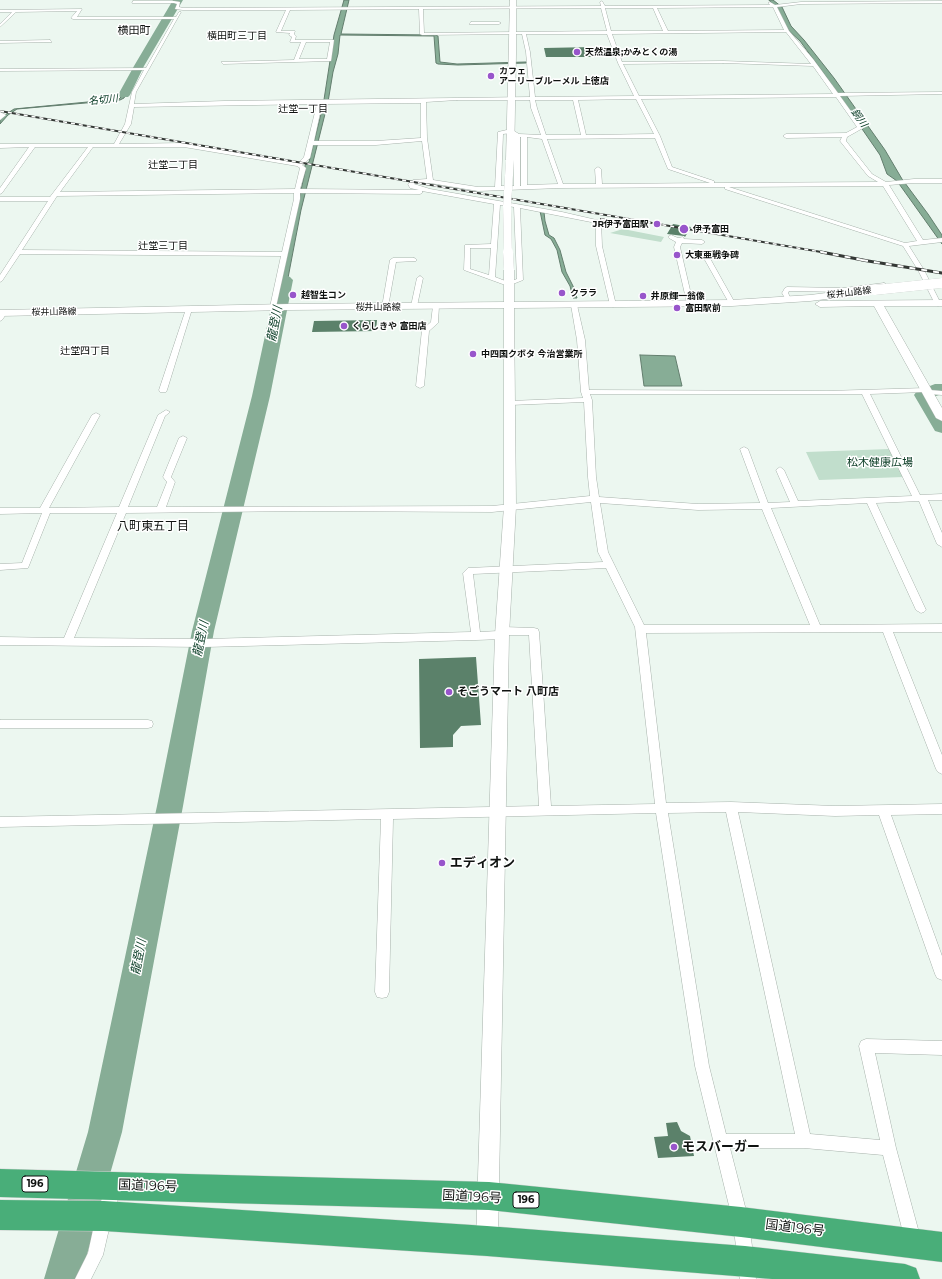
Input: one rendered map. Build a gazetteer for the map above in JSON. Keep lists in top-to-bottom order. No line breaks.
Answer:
{"streets":{"highway":["196","国道196号"],"street":["桜井山路線"]},"districts":["横田町","横田町三丁目","辻堂一丁目","辻堂二丁目","辻堂三丁目","辻堂四丁目","八町東五丁目"],"water":["名切川","銅川","龍登川"],"parks":["松木健康広場"],"places":["天然温泉;かみとくの湯","カフェ アーリーブルーメル 上徳店","JR伊予富田駅","伊予富田","大東亜戦争碑","クララ","越智生コン","井原輝一翁像","富田駅前","くらしきや 富田店","中四国クボタ 今治営業所","そごうマート 八町店","エディオン","モスバーガー"]}
